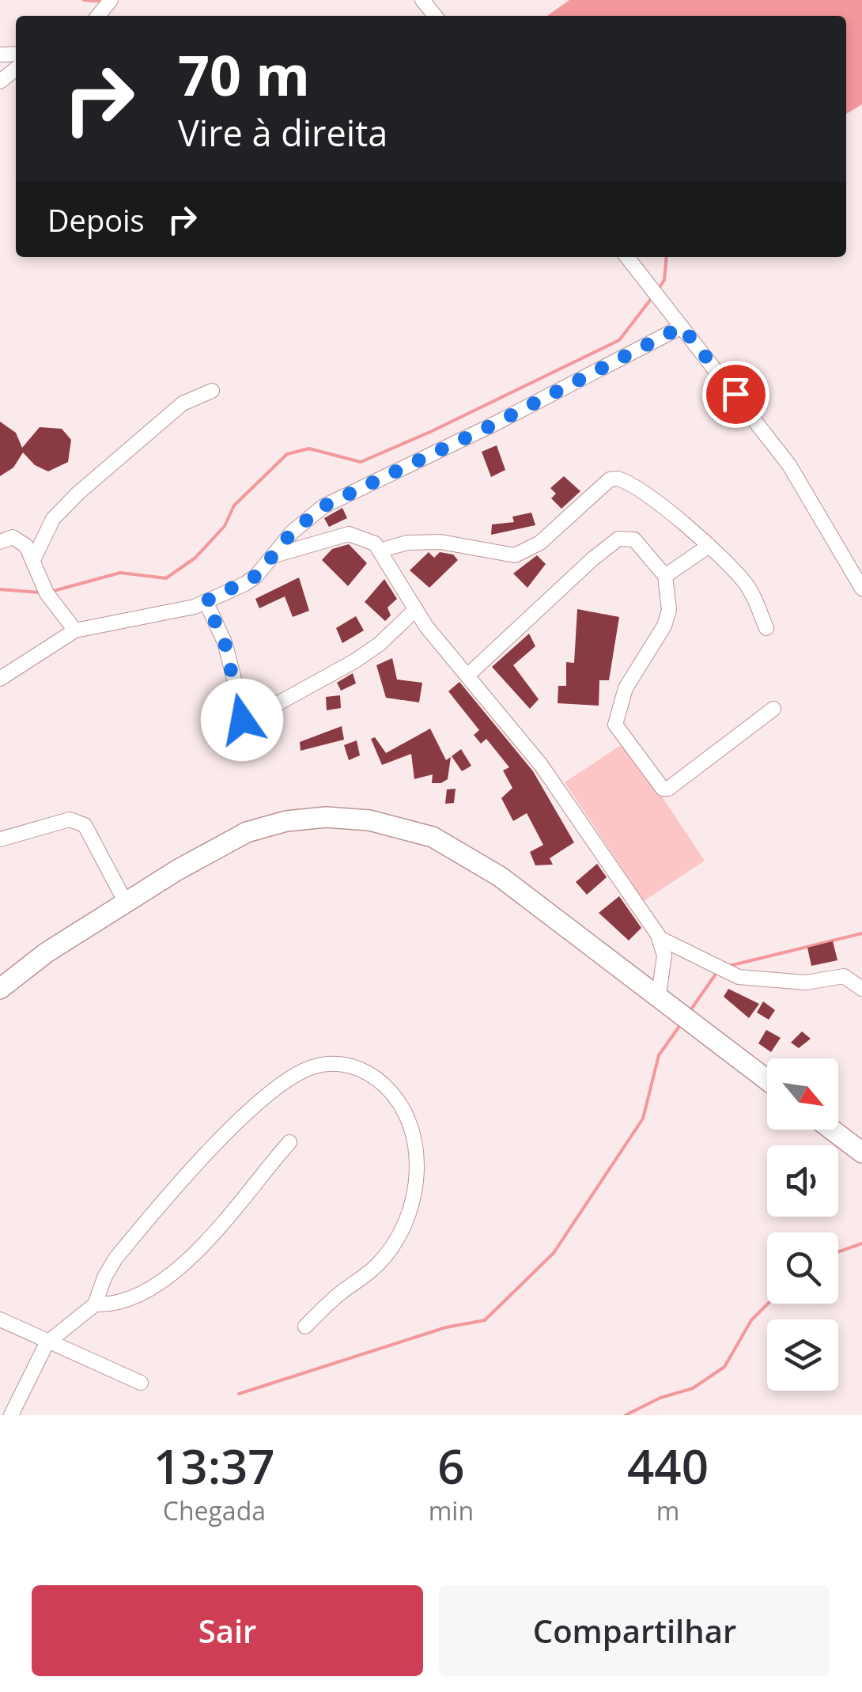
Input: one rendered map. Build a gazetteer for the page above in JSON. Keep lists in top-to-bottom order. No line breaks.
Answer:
{"north":"bottom right","page":{"turn":["70 m","Vire à direita"],"then":"Depois","eta":["13:37","Chegada","6","min","440","m"],"buttons":["Sair","Compartilhar"]}}
